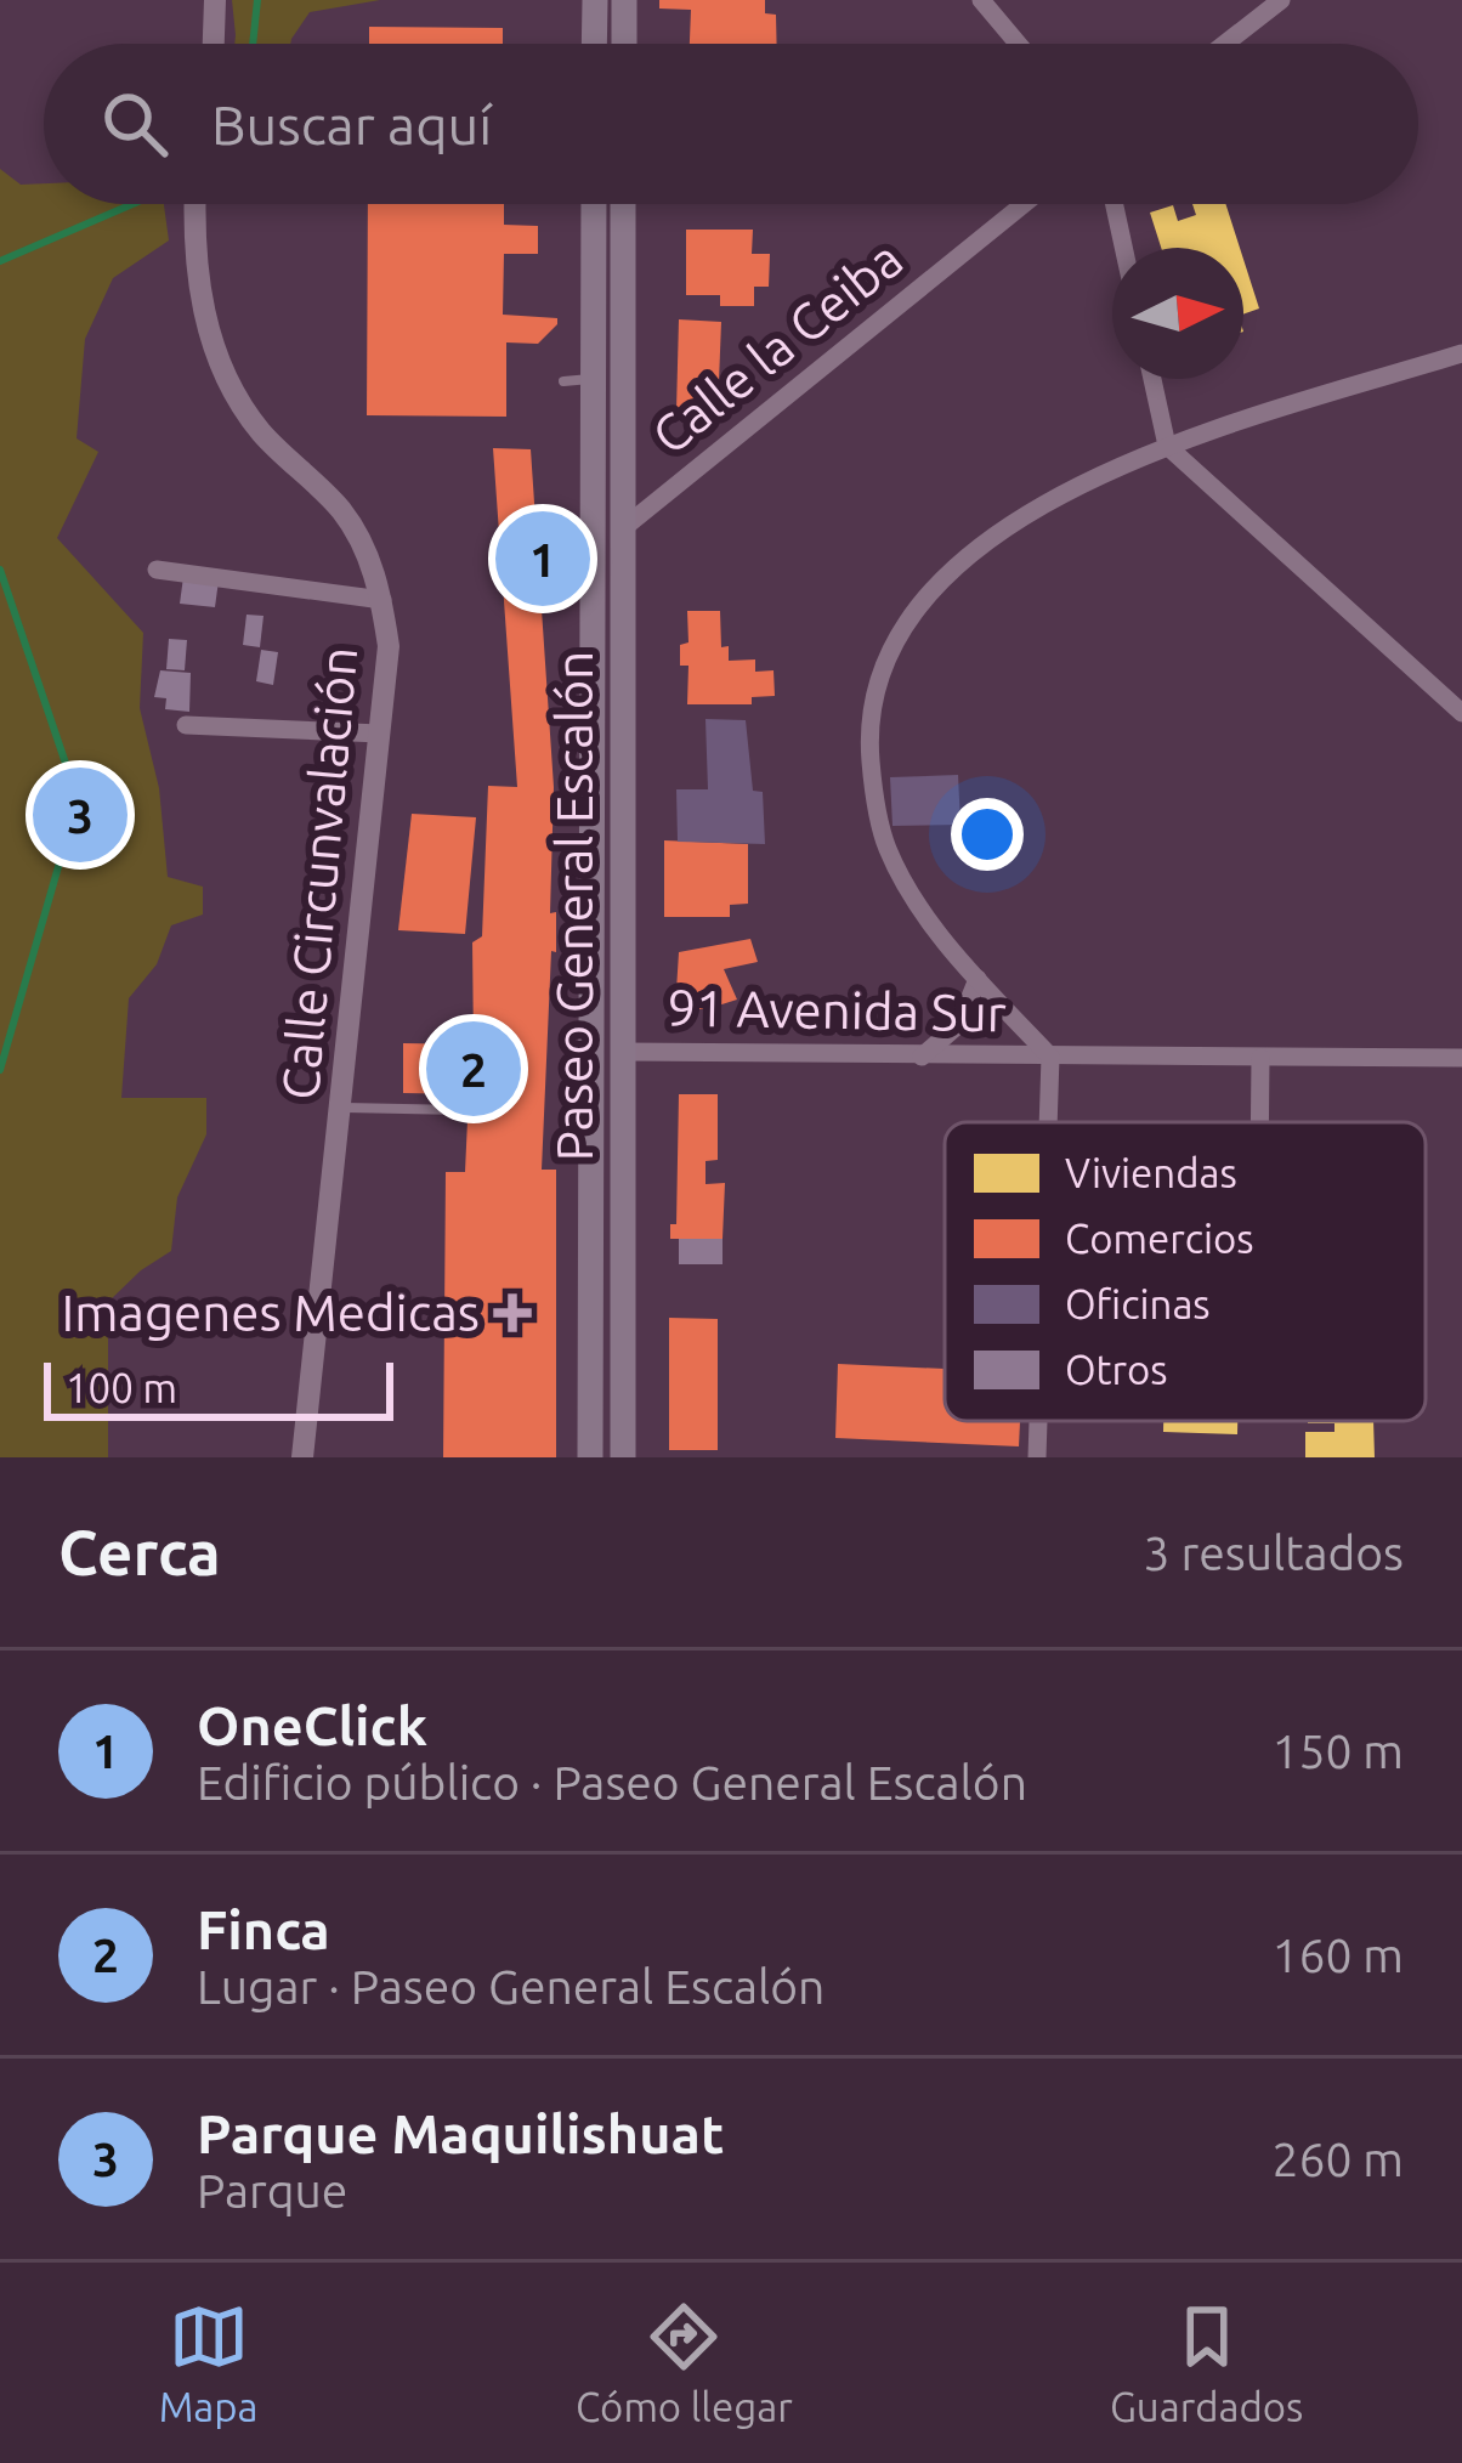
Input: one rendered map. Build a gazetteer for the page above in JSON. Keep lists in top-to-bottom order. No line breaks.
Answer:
{"streets":{"main road":["Paseo General Escalón"],"street":["Calle la Ceiba","Calle Circunvalación","91 Avenida Sur"]},"crossings":[["Calle la Ceiba","Paseo General Escalón"],["Paseo General Escalón","91 Avenida Sur"]],"places":{"health":["Imagenes Medicas"]},"legend":["Viviendas","Comercios","Oficinas","Otros"],"scale_bar":"100 m","north":"right","page":{"search":"Buscar aquí","pins":["1","3","2"],"scale":"100 m","heading":["Cerca","3 resultados"],"list":[{"mark":"1","name":"OneClick","note":"Edificio público · Paseo General Escalón","value":"150 m"},{"mark":"2","name":"Finca","note":"Lugar · Paseo General Escalón","value":"160 m"},{"mark":"3","name":"Parque Maquilishuat","note":"Parque","value":"260 m"}],"nav":["Mapa","Cómo llegar","Guardados"]}}
